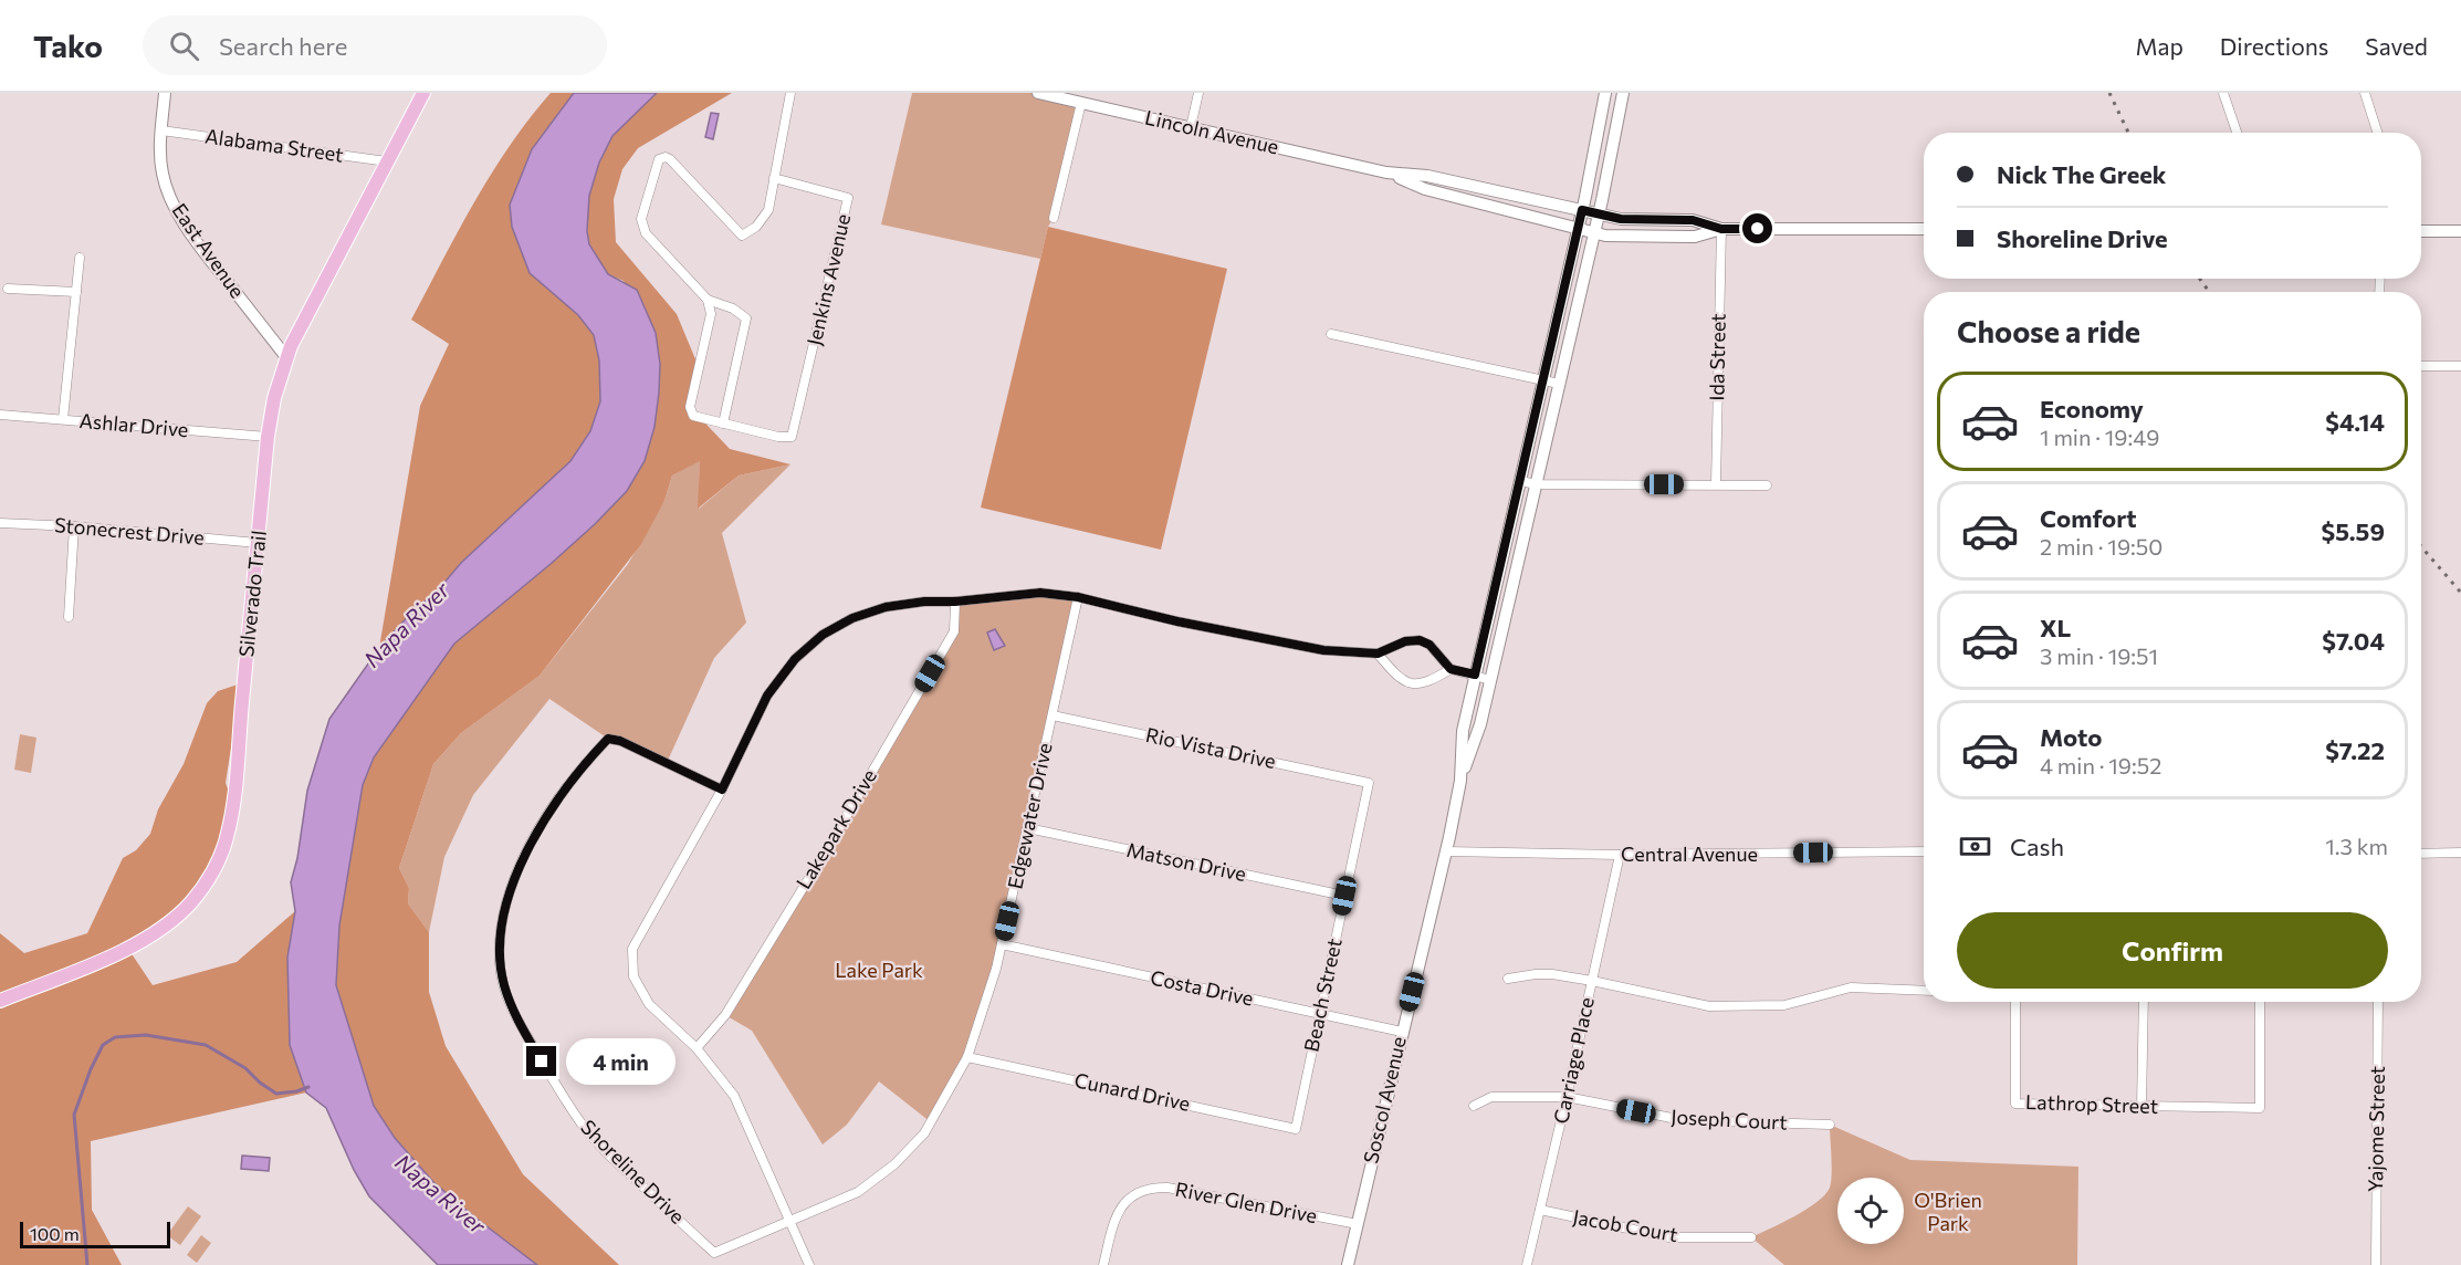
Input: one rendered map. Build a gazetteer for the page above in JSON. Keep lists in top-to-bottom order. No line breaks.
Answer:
{"streets":{"main road":["Lincoln Avenue","East Avenue","Silverado Trail","Soscol Avenue"],"street":["Alabama Street","Jenkins Avenue","Ida Street","Ashlar Drive","Stonecrest Drive","Rio Vista Drive","Edgewater Drive","Lakepark Drive","Central Avenue","Matson Drive","Costa Drive","Beach Street","Carriage Place","Cunard Drive","Lathrop Street","Joseph Court","Yajome Street","Shoreline Drive","River Glen Drive","Jacob Court"]},"crossings":[["Lincoln Avenue","Ida Street"],["Lincoln Avenue","Soscol Avenue"],["Alabama Street","East Avenue"],["Alabama Street","Silverado Trail"],["East Avenue","Silverado Trail"],["Ashlar Drive","Silverado Trail"],["Stonecrest Drive","Silverado Trail"],["Rio Vista Drive","Edgewater Drive"],["Rio Vista Drive","Beach Street"],["Edgewater Drive","Matson Drive"],["Edgewater Drive","Costa Drive"],["Edgewater Drive","Cunard Drive"],["Edgewater Drive","Shoreline Drive"],["Central Avenue","Carriage Place"],["Central Avenue","Soscol Avenue"],["Matson Drive","Beach Street"],["Costa Drive","Beach Street"],["Costa Drive","Soscol Avenue"],["Beach Street","Cunard Drive"],["Carriage Place","Joseph Court"],["Carriage Place","Jacob Court"],["Soscol Avenue","River Glen Drive"]],"water":["Napa River"],"parks":["Lake Park","O'Brien Park"],"scale_bar":"100 m","page":{"header":"Tako","search":"Search here","nav":["Map","Directions","Saved"],"banner":["Nick The Greek","Shoreline Drive"],"heading":"Choose a ride","list":[{"name":"Economy","note":"1 min · 19:49","value":"$4.14"},{"name":"Comfort","note":"2 min · 19:50","value":"$5.59"},{"name":"XL","note":"3 min · 19:51","value":"$7.04"},{"name":"Moto","note":"4 min · 19:52","value":"$7.22"}],"pay":["Cash","1.3 km"],"buttons":"Confirm","bubble":"4 min","scale":"100 m"}}
